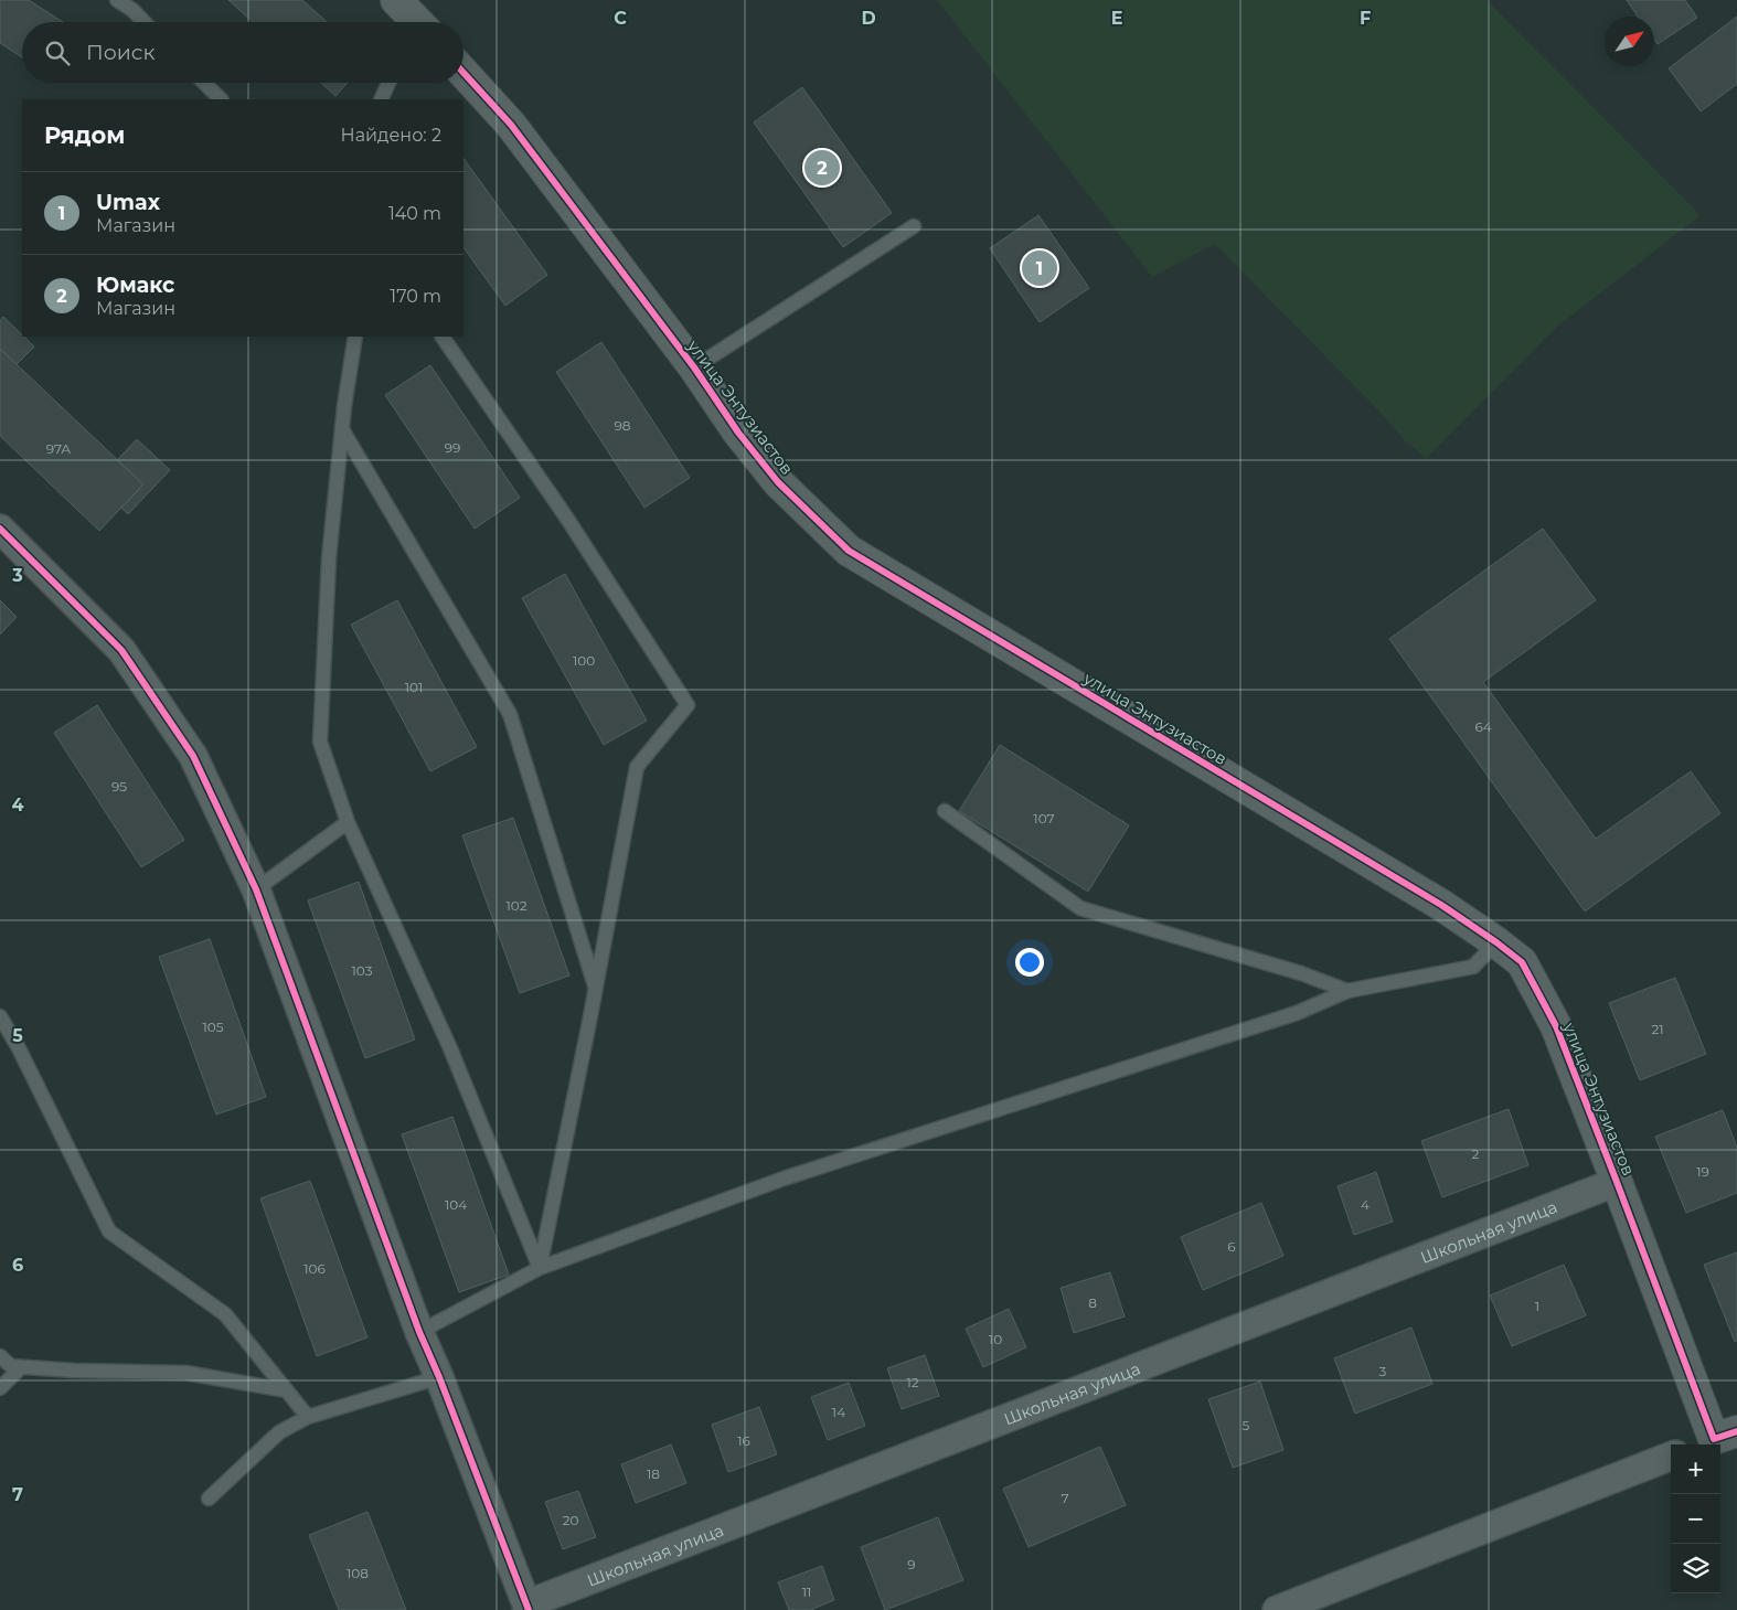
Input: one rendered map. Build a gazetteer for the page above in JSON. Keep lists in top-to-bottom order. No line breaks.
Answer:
{"streets":{"street":["улица Энтузиастов","Школьная улица"]},"crossings":[["улица Энтузиастов","Школьная улица"]],"house_numbers":["98","99","97А","100","101","64","95","107","102","103","105","21","2","19","104","4","6","106","8","1","10","3","12","14","5","16","18","7","20","9","108","11"],"north":"top right","page":{"search":"Поиск","heading":["Рядом","Найдено: 2"],"pins":["2","1"],"list":[{"mark":"1","name":"Umax","note":"Магазин","value":"140 m"},{"mark":"2","name":"Юмакс","note":"Магазин","value":"170 m"}],"map_buttons":["+","−"]},"grid":{"columns":["C","D","E","F"],"rows":["3","4","5","6","7"]}}
